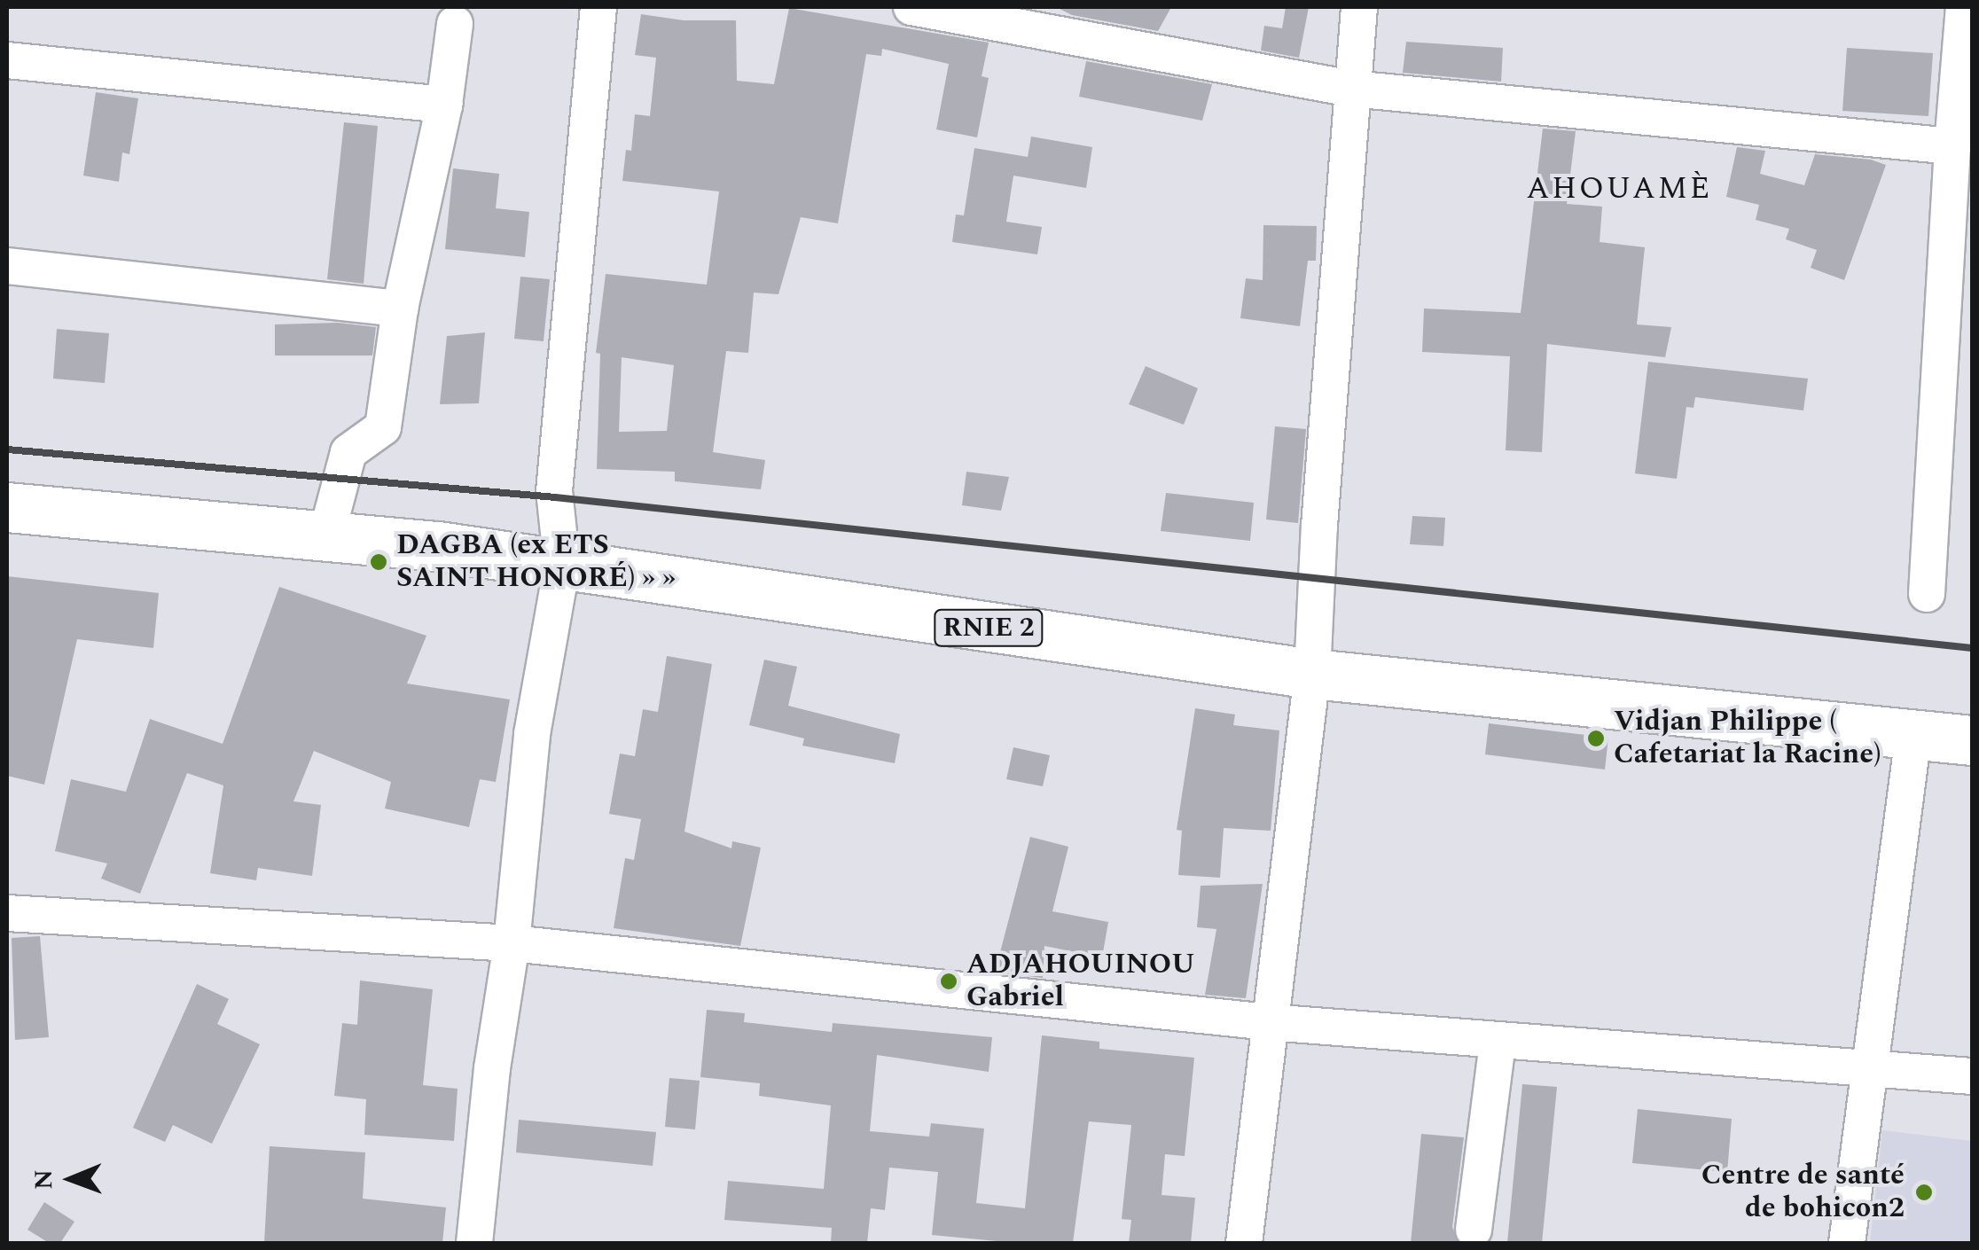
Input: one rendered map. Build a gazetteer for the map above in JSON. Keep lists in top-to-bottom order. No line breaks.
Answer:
{"streets":{"highway":["RNIE 2"]},"districts":["AHOUAMÈ"],"places":["DAGBA (ex ETS SAINT HONORÉ) » »","Vidjan Philippe ( Cafetariat la Racine)","ADJAHOUINOU Gabriel","Centre de santé de bohicon2"],"north":"left"}
